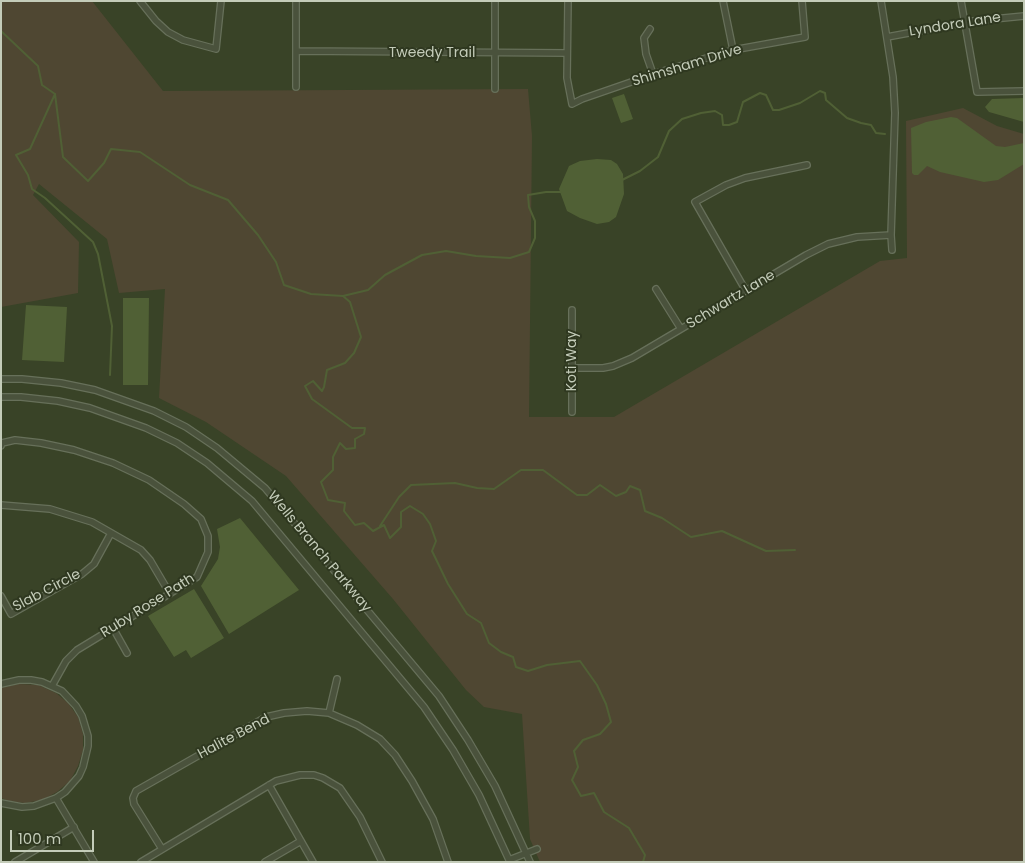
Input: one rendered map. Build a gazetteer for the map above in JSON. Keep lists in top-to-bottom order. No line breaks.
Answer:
{"streets":{"street":["Lyndora Lane","Tweedy Trail","Shimsham Drive","Schwartz Lane","Koti Way","Wells Branch Parkway","Slab Circle","Ruby Rose Path","Halite Bend"]},"crossings":[["Tweedy Trail","Shimsham Drive"],["Schwartz Lane","Koti Way"]],"scale_bar":"100 m"}
